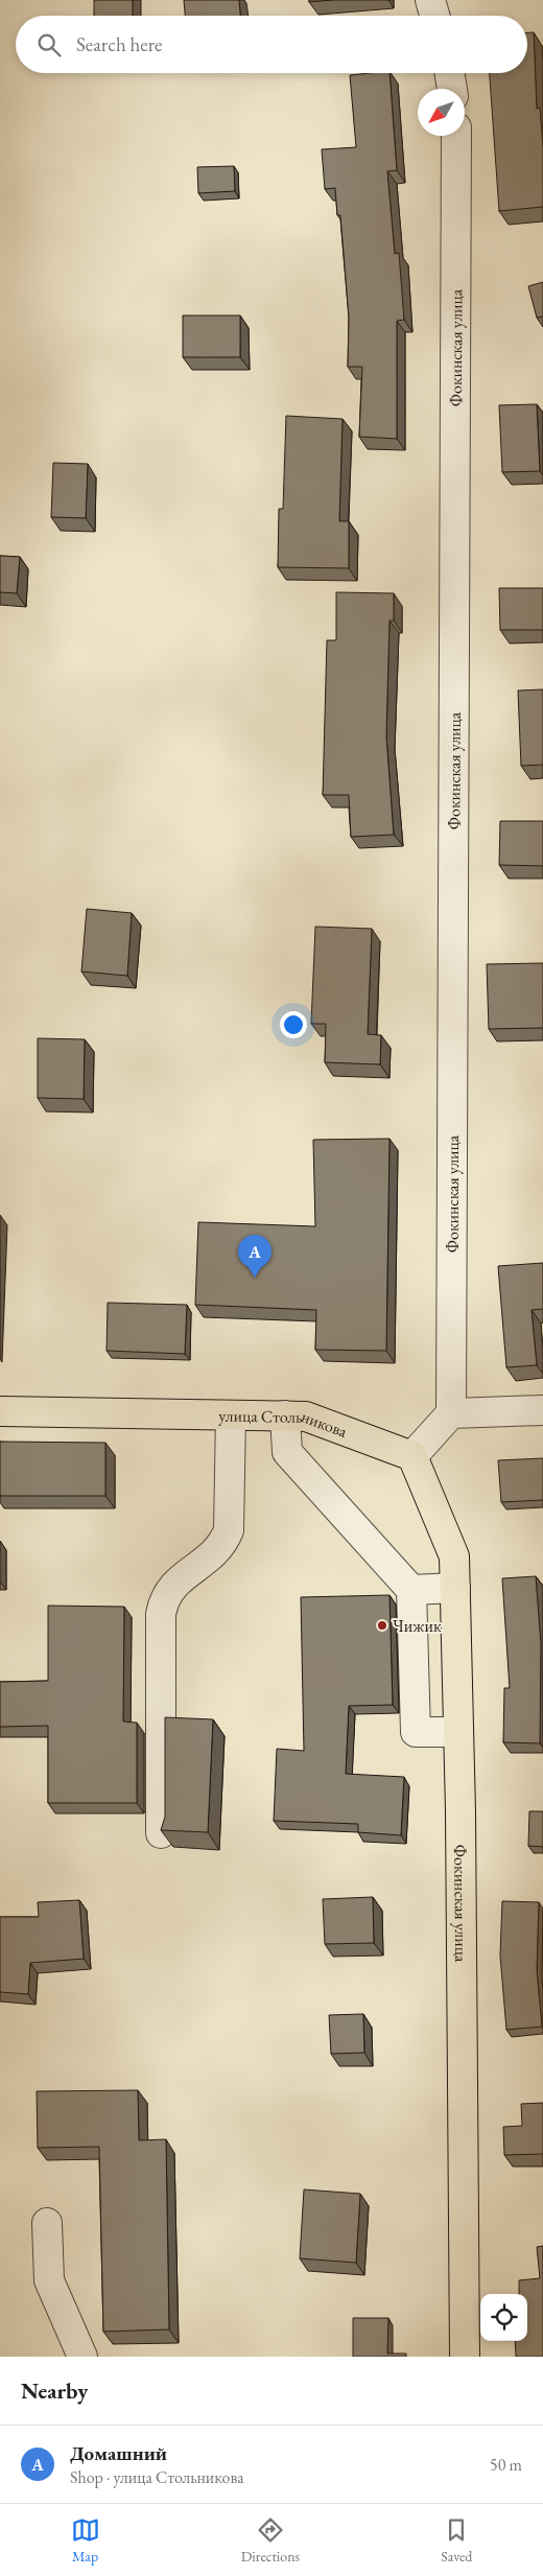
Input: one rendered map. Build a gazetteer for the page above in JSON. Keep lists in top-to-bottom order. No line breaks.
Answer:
{"streets":{"main road":["Фокинская улица","улица Стольникова"]},"crossings":[["Фокинская улица","улица Стольникова"]],"places":["Чижик"],"north":"bottom left","page":{"search":"Search here","pins":"A","heading":"Nearby","list":[{"mark":"A","name":"Домашний","note":"Shop · улица Стольникова","value":"50 m"}],"nav":["Map","Directions","Saved"]}}
